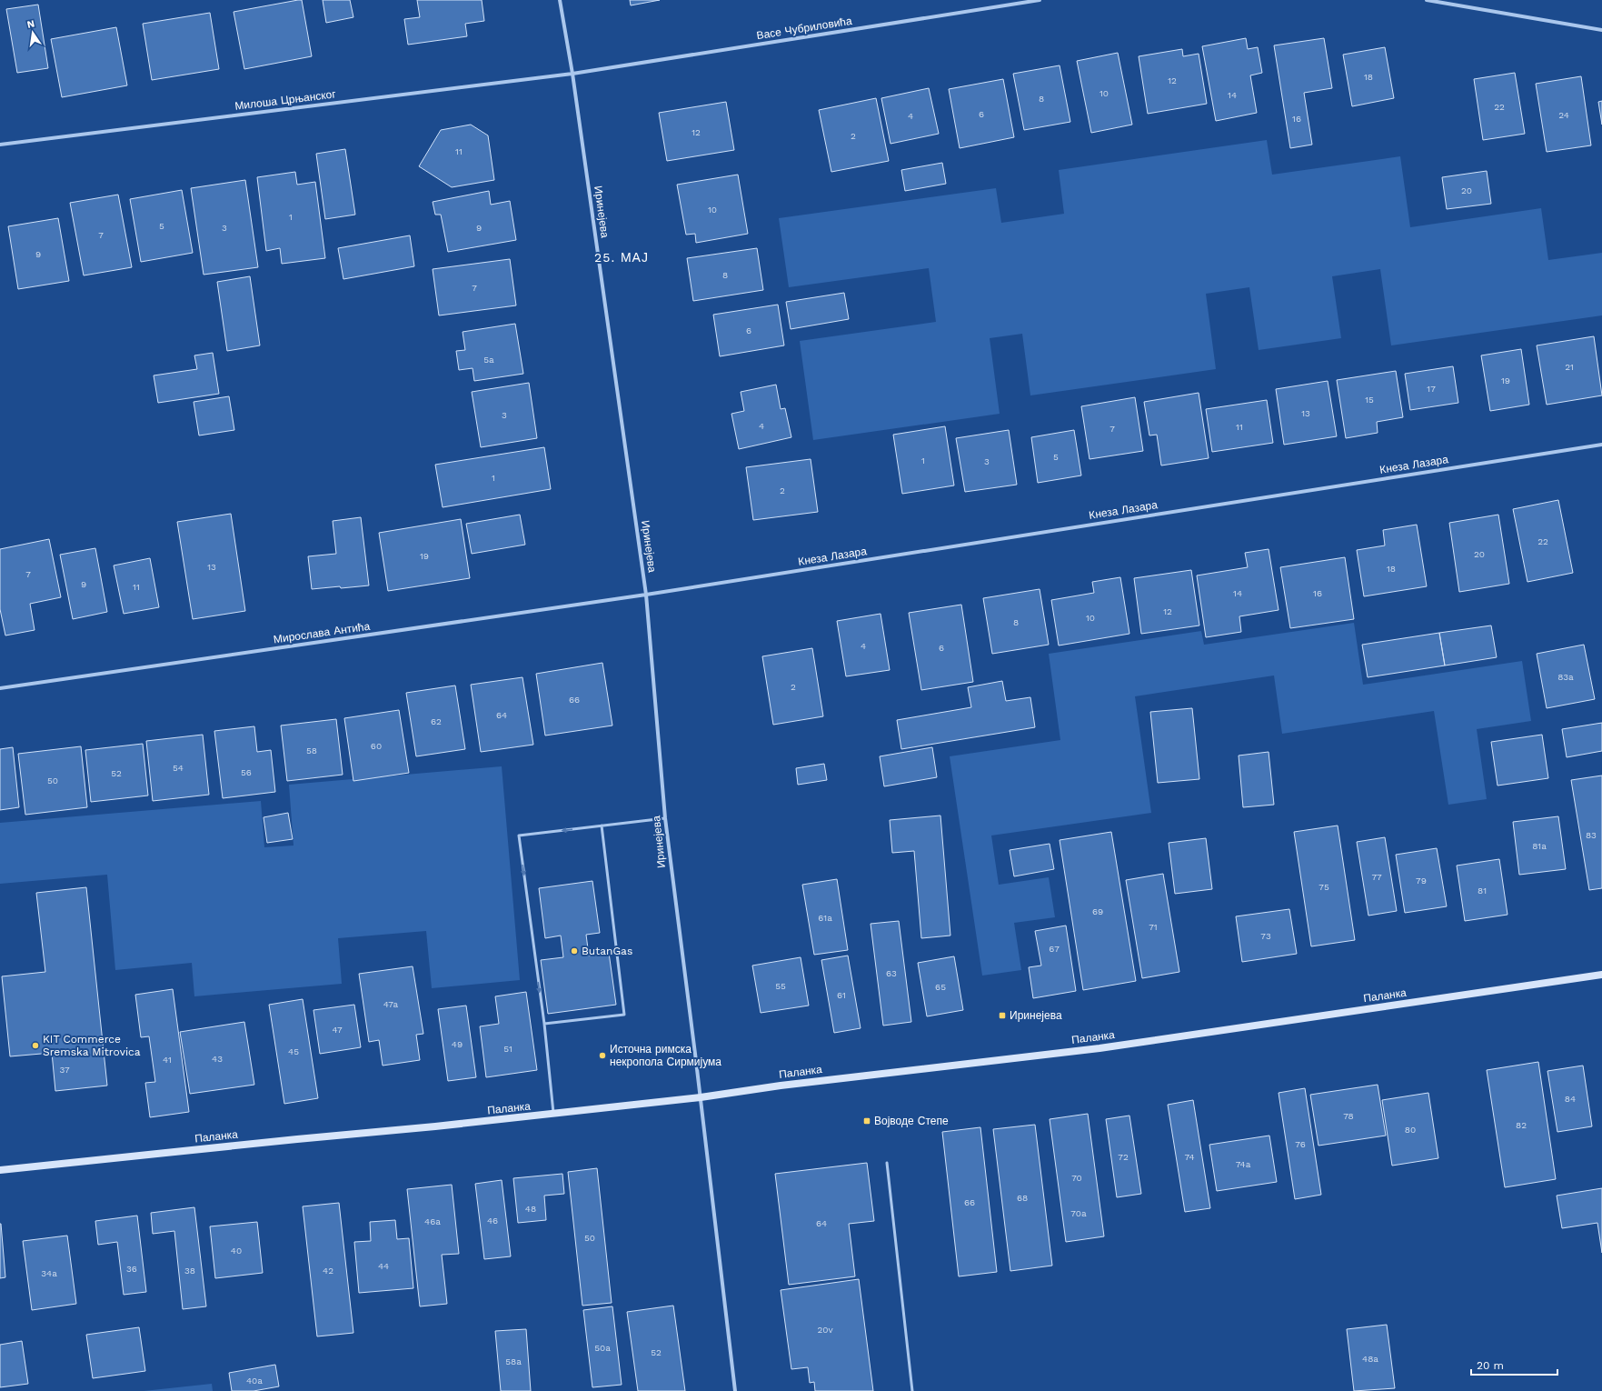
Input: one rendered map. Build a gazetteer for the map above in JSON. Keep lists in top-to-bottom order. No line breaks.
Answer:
{"streets":{"main road":["Паланка"],"street":["Васе Чубриловића","Милоша Црњанског","Иринејева","Кнеза Лазара","Мирослава Антића"]},"crossings":[["Васе Чубриловића","Милоша Црњанског"],["Васе Чубриловића","Иринејева"],["Милоша Црњанског","Иринејева"],["Иринејева","Кнеза Лазара"],["Иринејева","Мирослава Антића"],["Иринејева","Паланка"],["Кнеза Лазара","Мирослава Антића"]],"districts":["25. МАЈ"],"places":{"other":["ButanGas","KIT Commerce Sremska Mitrovica","Источна римска некропола Сирмијума"],"transit":["Иринејева","Војводе Степе"]},"house_numbers":["18","12","10","14","8","22","6","24","4","16","12","2","11","20","10","1","5","3","9","7","9","8","7","6","5a","21","19","17","15","13","3","4","11","7","5","1","3","1","2","22","20","19","13","18","7","9","11","14","16","12","10","8","4","6","83a","2","66","64","62","60","58","54","56","52","50","83","81a","77","79","75","81","69","61a","71","73","67","63","55","65","61","47a","47","49","51","45","43","41","37","84","78","82","80","76","72","74","74a","70","68","66","48","70a","46","46a","64","50","40","44","36","38","42","34a","20v","50a","52","48a","58a","40a"],"scale_bar":"20 m","north":"top"}
